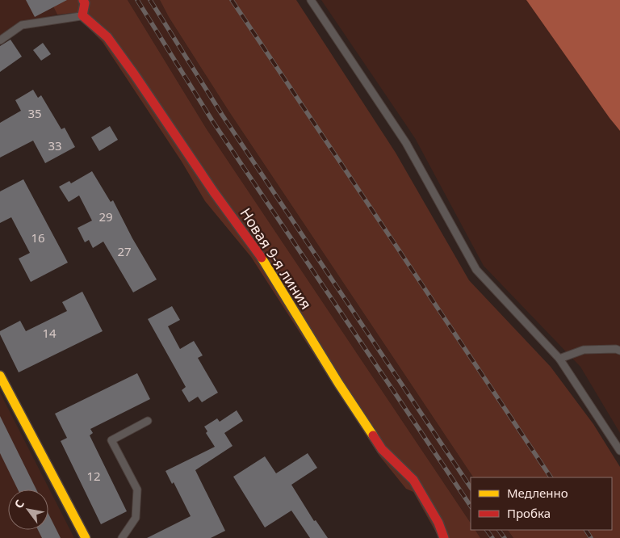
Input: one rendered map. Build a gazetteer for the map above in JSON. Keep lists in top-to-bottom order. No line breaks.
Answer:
{"streets":{"street":["Новая 9-я линия"]},"house_numbers":["35","33","29","16","27","14","12"],"legend":["Медленно","Пробка"],"north":"top left"}
